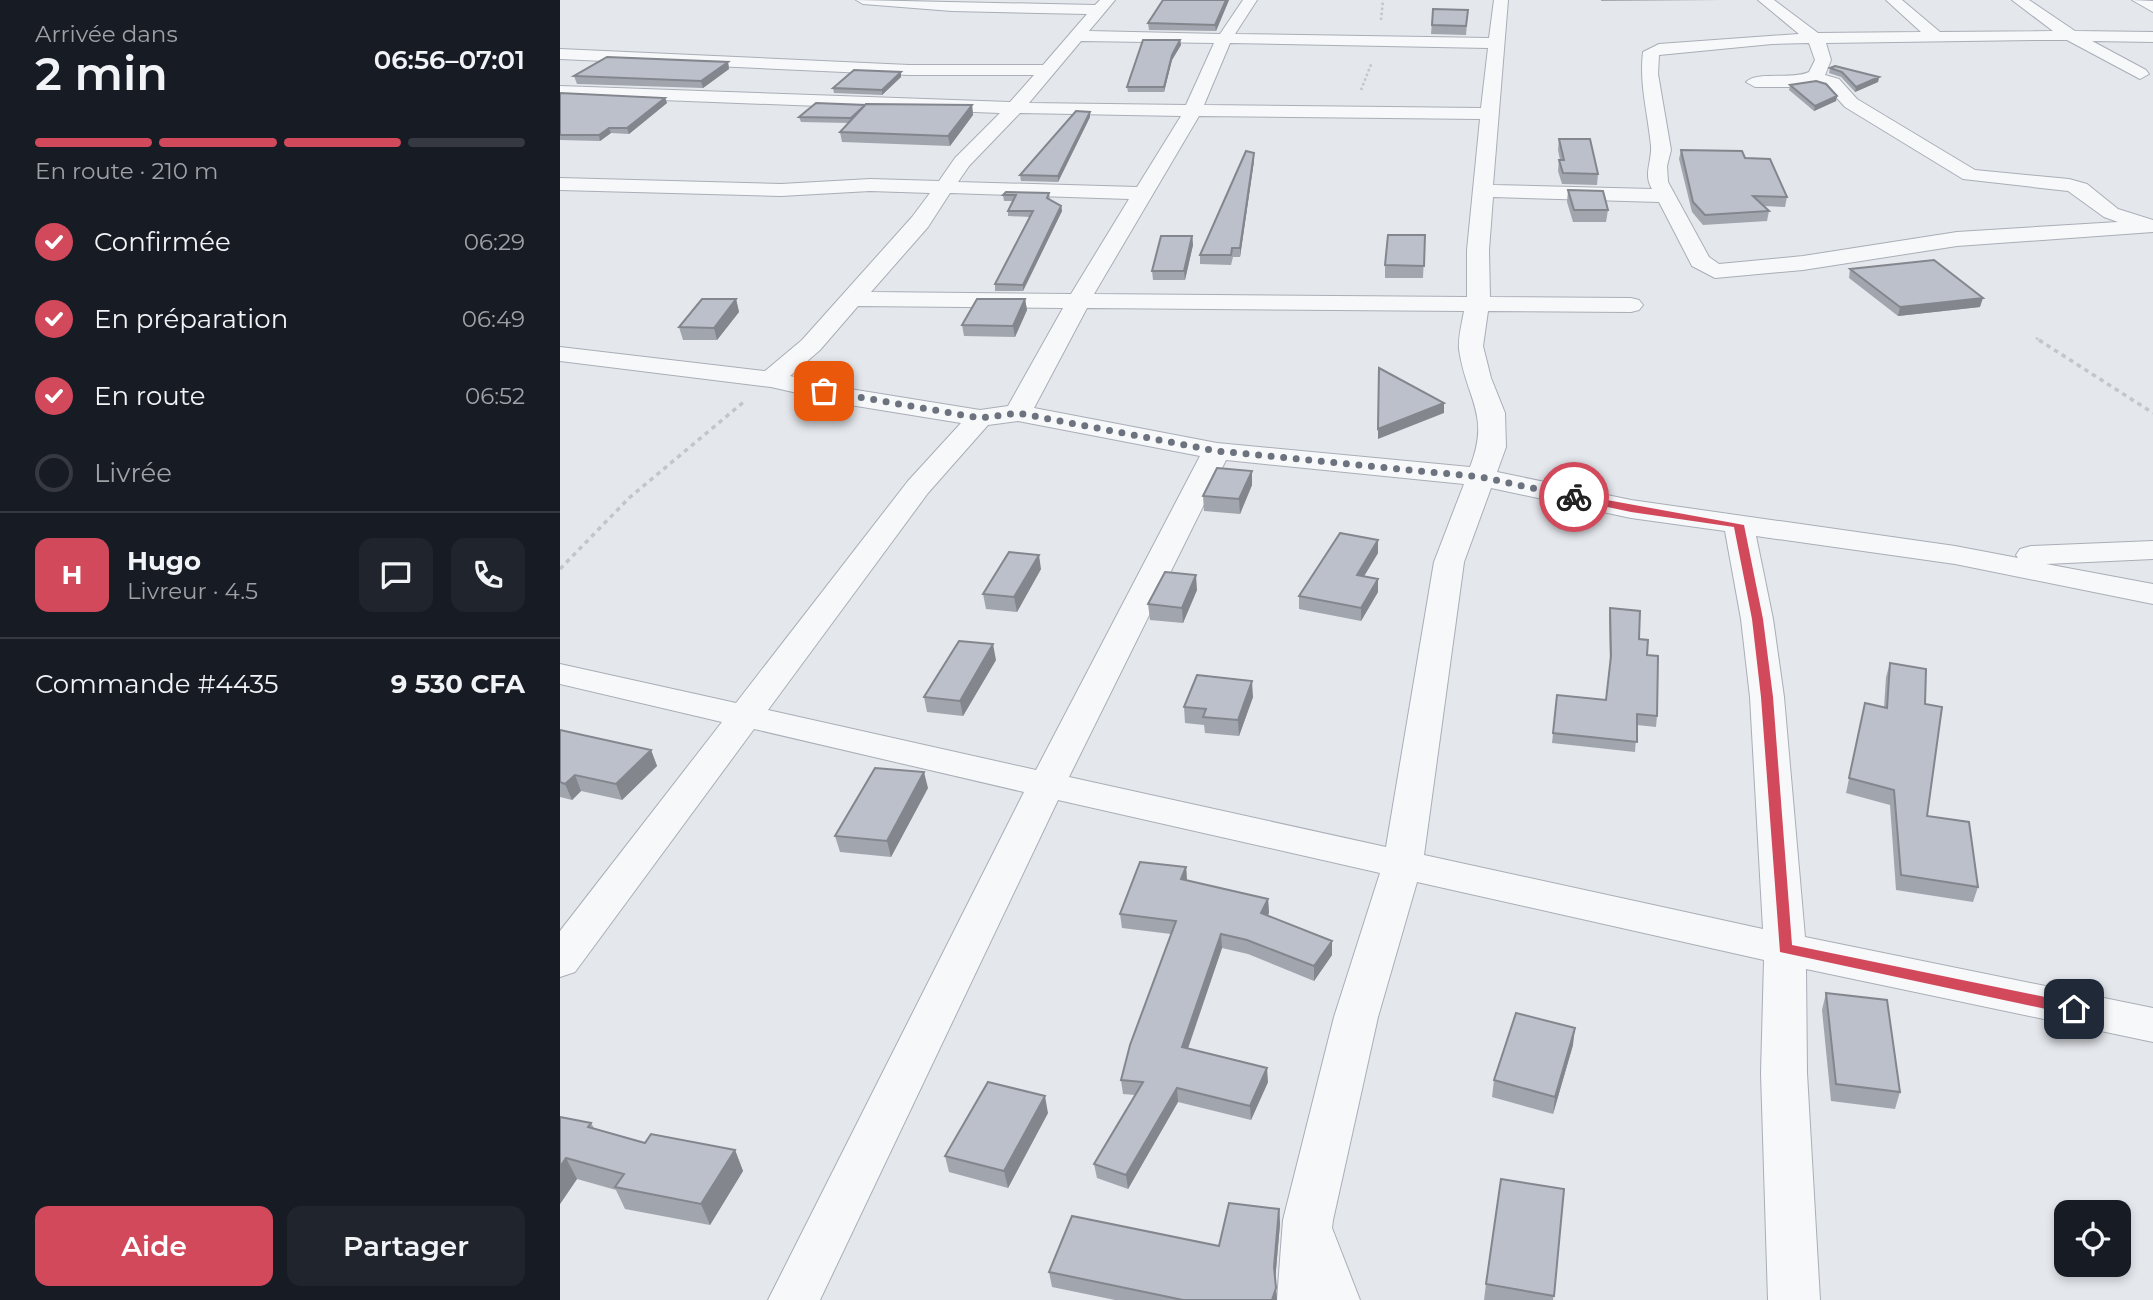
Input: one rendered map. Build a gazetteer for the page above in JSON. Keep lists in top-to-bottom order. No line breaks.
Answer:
{"page":{"heading":["2 min","Arrivée dans","06:56–07:01"],"panel":["Hugo","Livreur · 4.5","Commande #4435","9 530 CFA"],"bar":"En route · 210 m","list":[["Confirmée","06:29"],["En préparation","06:49"],["En route","06:52"],"Livrée"],"round":"H","buttons":["Aide","Partager"]}}
